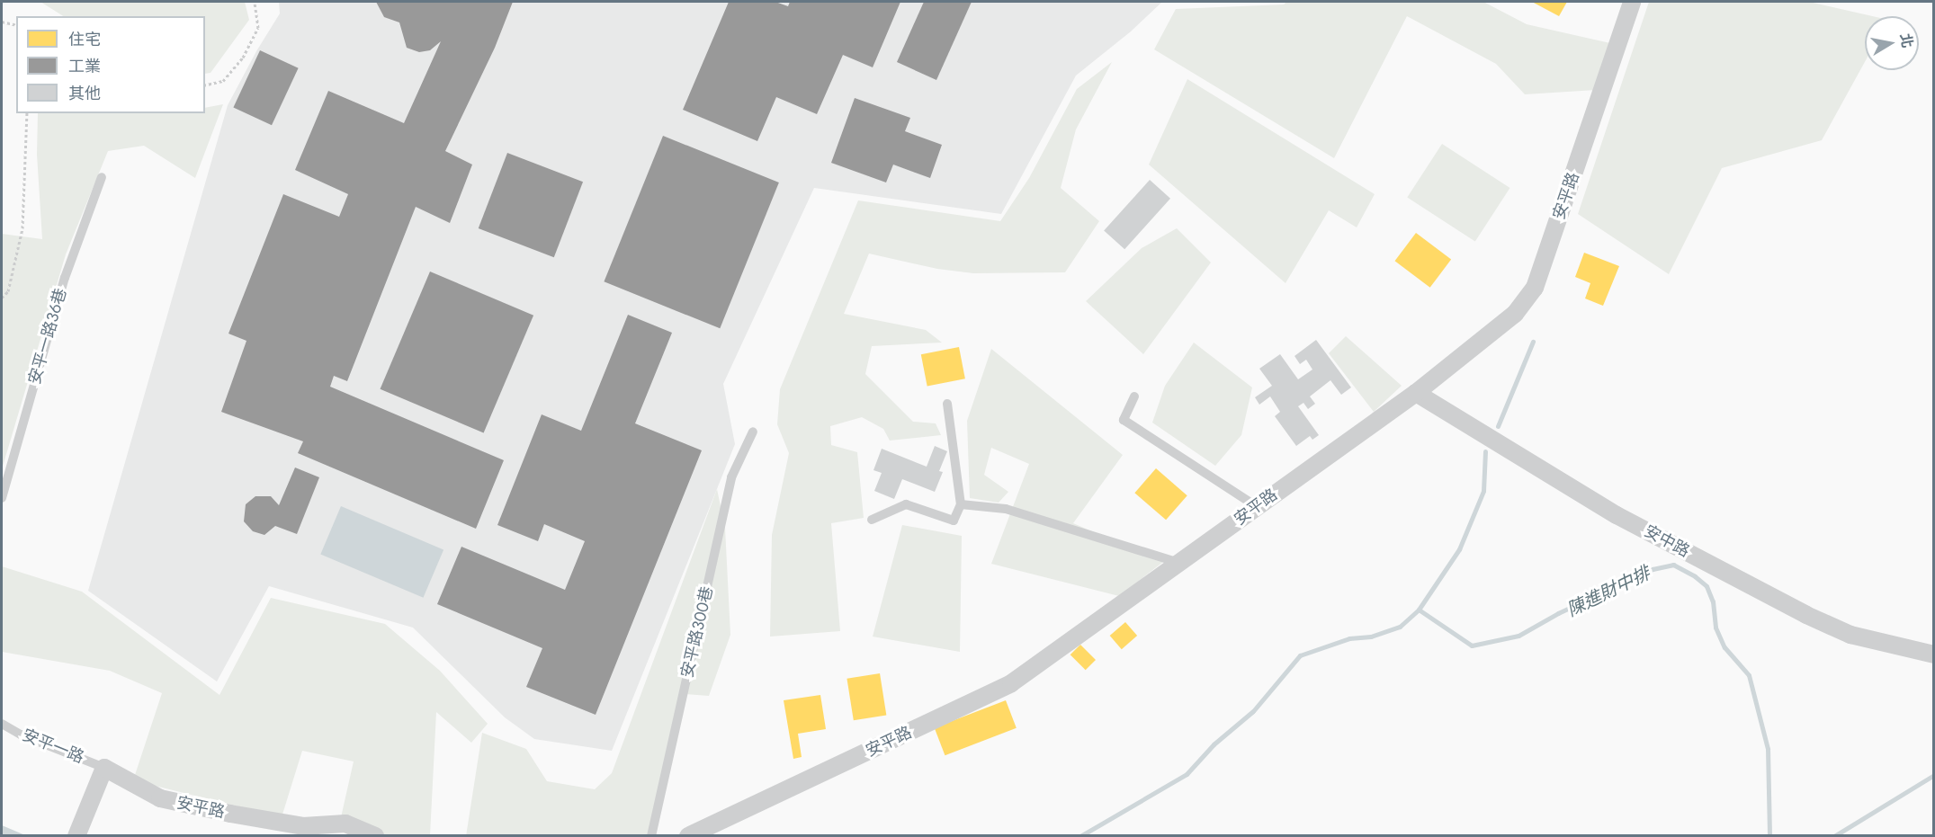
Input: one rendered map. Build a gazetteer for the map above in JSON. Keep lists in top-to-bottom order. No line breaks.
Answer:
{"streets":{"street":["安平路","安中路"],"lane":["安平一路36巷","安平路300巷","安平一路"]},"crossings":[["安平路","安中路"],["安平路","安平一路"]],"water":["陳進財中排"],"legend":["住宅","工業","其他"],"north":"right"}
